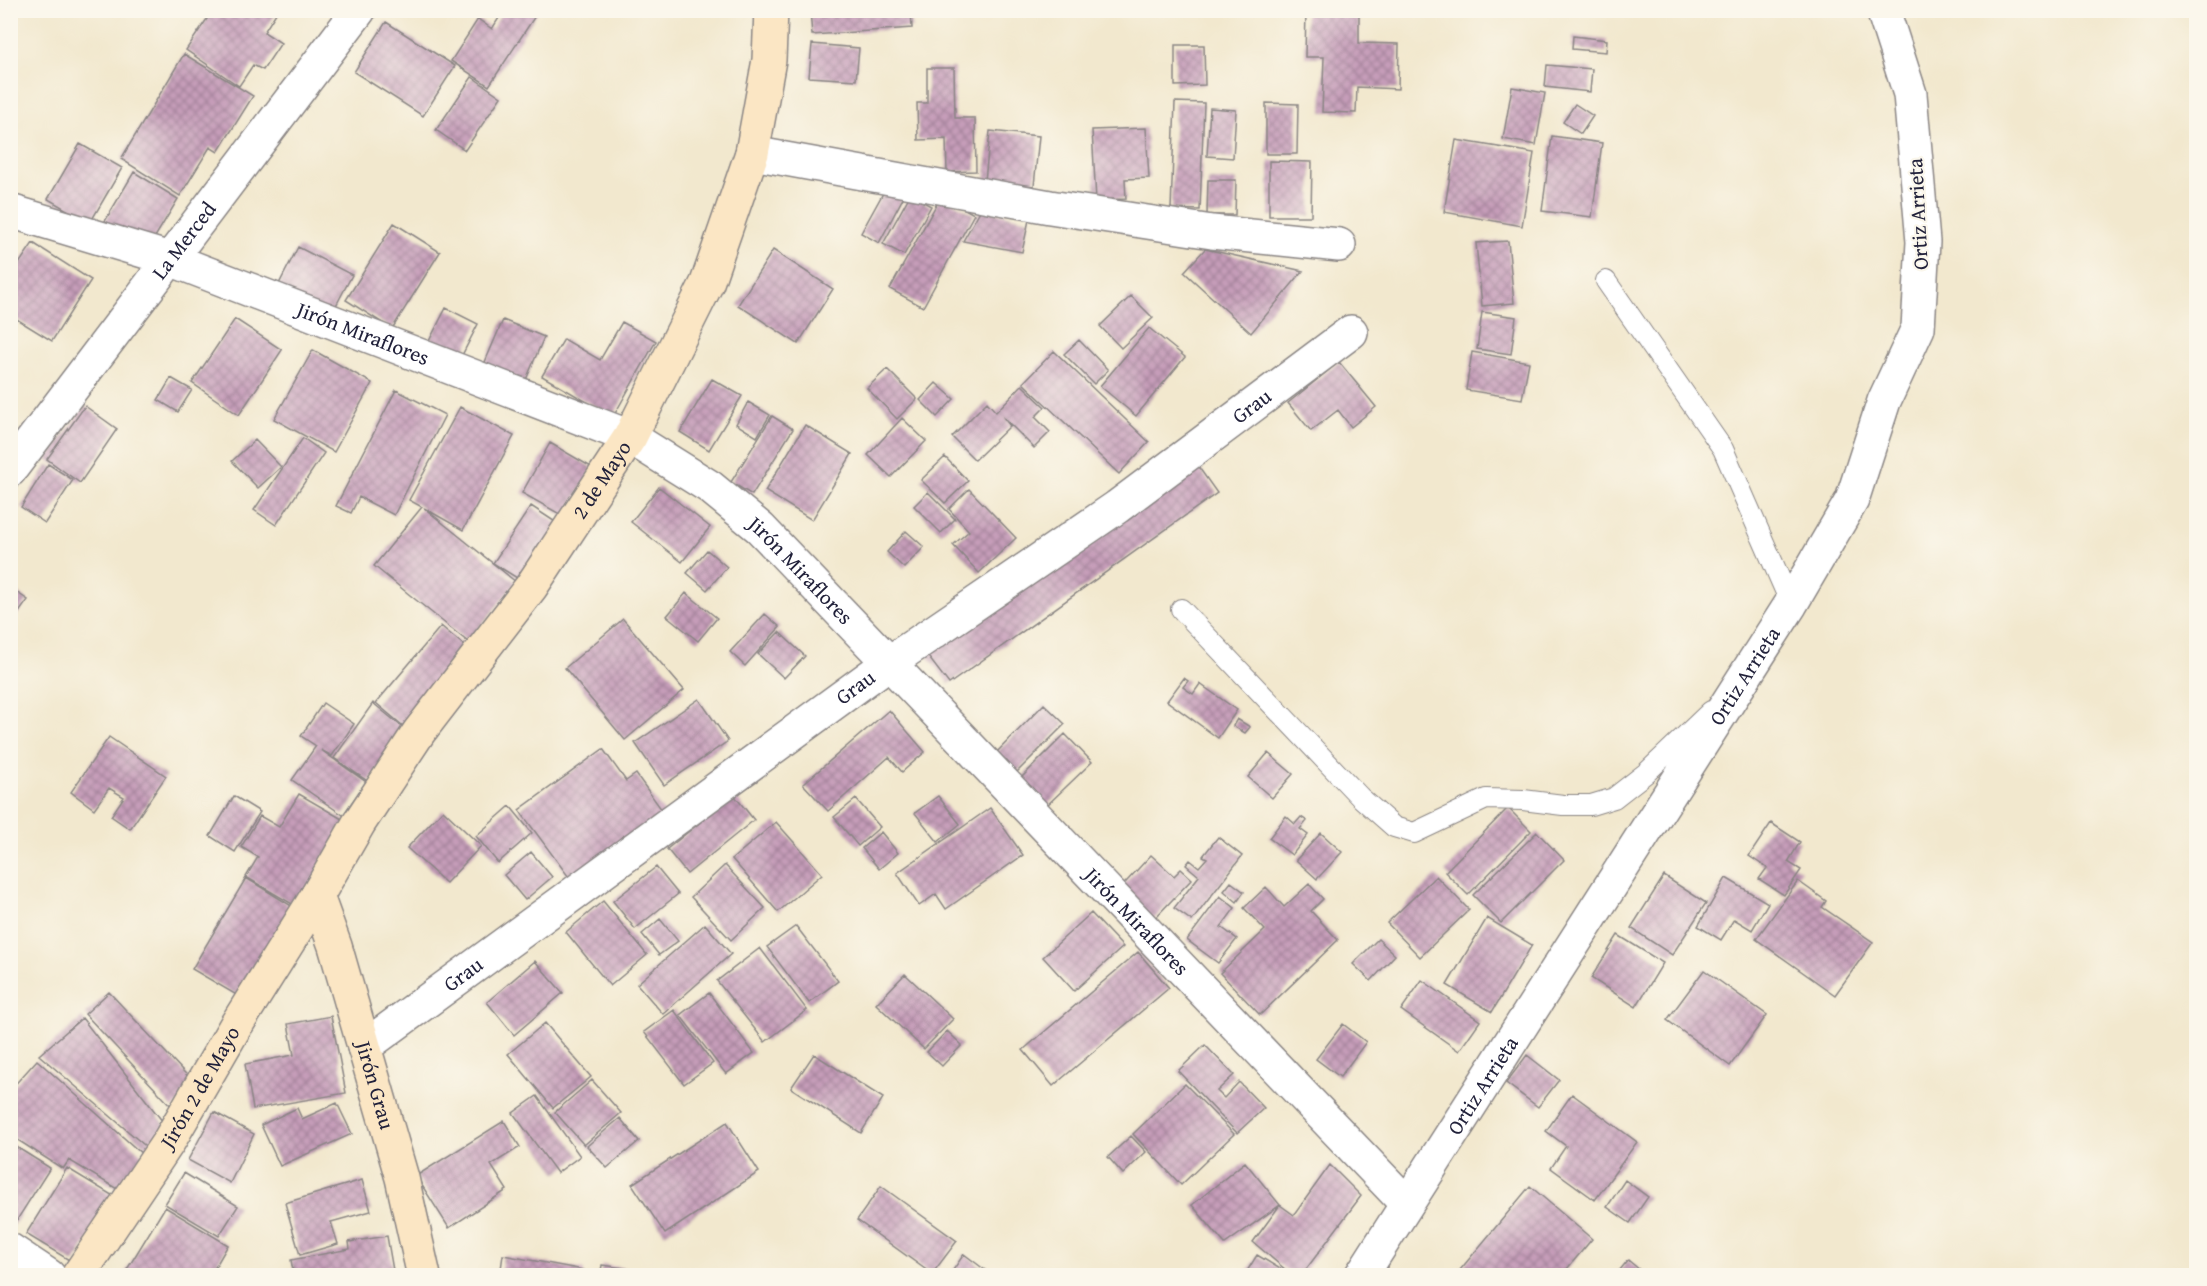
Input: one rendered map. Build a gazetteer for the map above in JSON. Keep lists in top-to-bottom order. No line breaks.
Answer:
{"streets":{"main road":["2 de Mayo","Jirón Grau","Jirón 2 de Mayo"],"street":["Ortiz Arrieta","La Merced","Jirón Miraflores","Grau"]},"crossings":[["Ortiz Arrieta","Jirón Miraflores"],["La Merced","Jirón Miraflores"],["Jirón Miraflores","Grau"],["Jirón Miraflores","2 de Mayo"],["Grau","Jirón Grau"],["2 de Mayo","Jirón Grau"],["2 de Mayo","Jirón 2 de Mayo"],["Jirón Grau","Jirón 2 de Mayo"]]}
